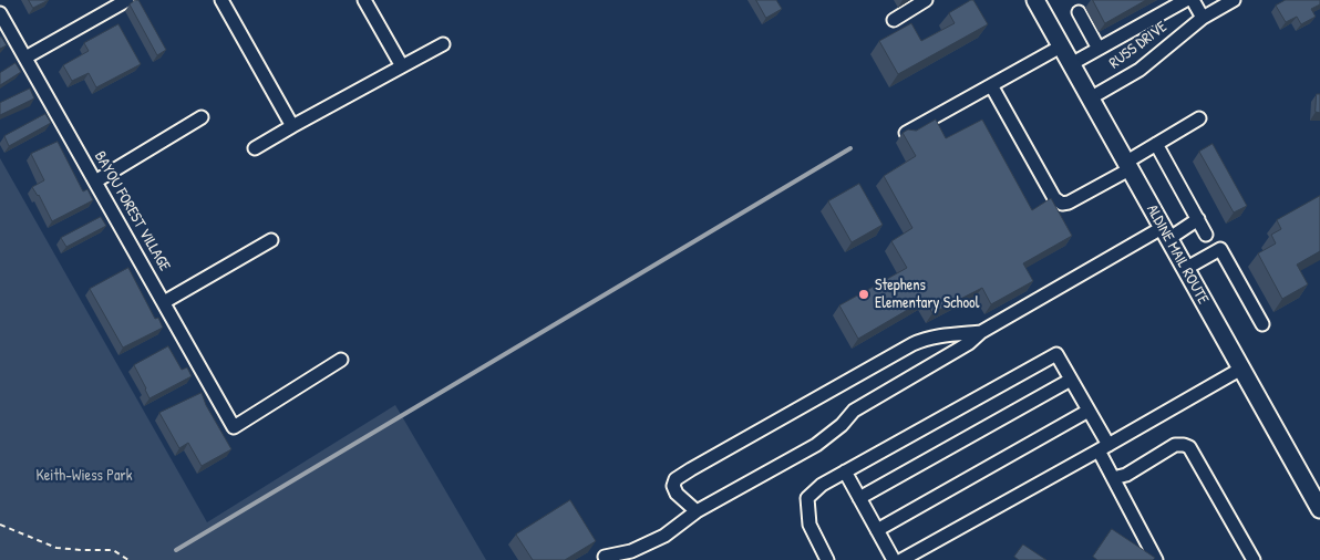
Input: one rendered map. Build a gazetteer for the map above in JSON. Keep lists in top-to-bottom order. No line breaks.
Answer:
{"streets":{"main road":["ALDINE MAIL ROUTE"],"street":["RUSS DRIVE","BAYOU FOREST VILLAGE"]},"crossings":[["RUSS DRIVE","ALDINE MAIL ROUTE"]],"parks":["Keith-Wiess Park"],"places":["Stephens Elementary School"]}
